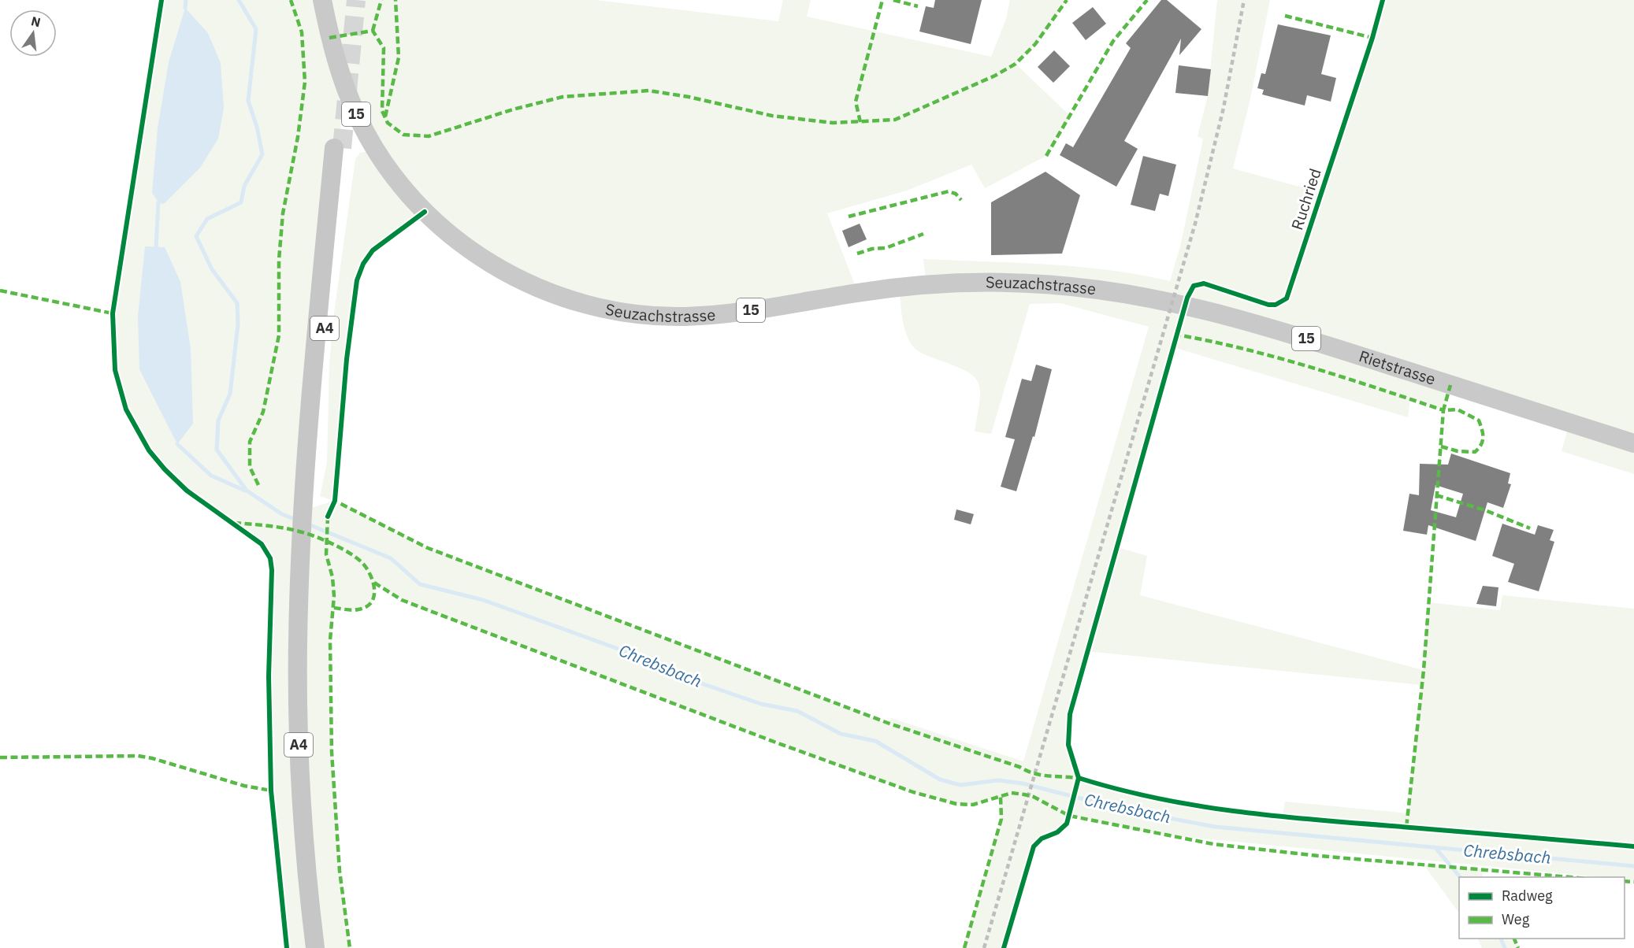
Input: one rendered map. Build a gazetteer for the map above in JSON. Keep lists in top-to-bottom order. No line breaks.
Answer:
{"streets":{"highway":["A4"],"main road":["15","Seuzachstrasse","Rietstrasse"],"cycle path":["Ruchried"]},"crossings":[["Seuzachstrasse","Rietstrasse"]],"water":["Chrebsbach"],"legend":["Radweg","Weg"],"north":"top"}
